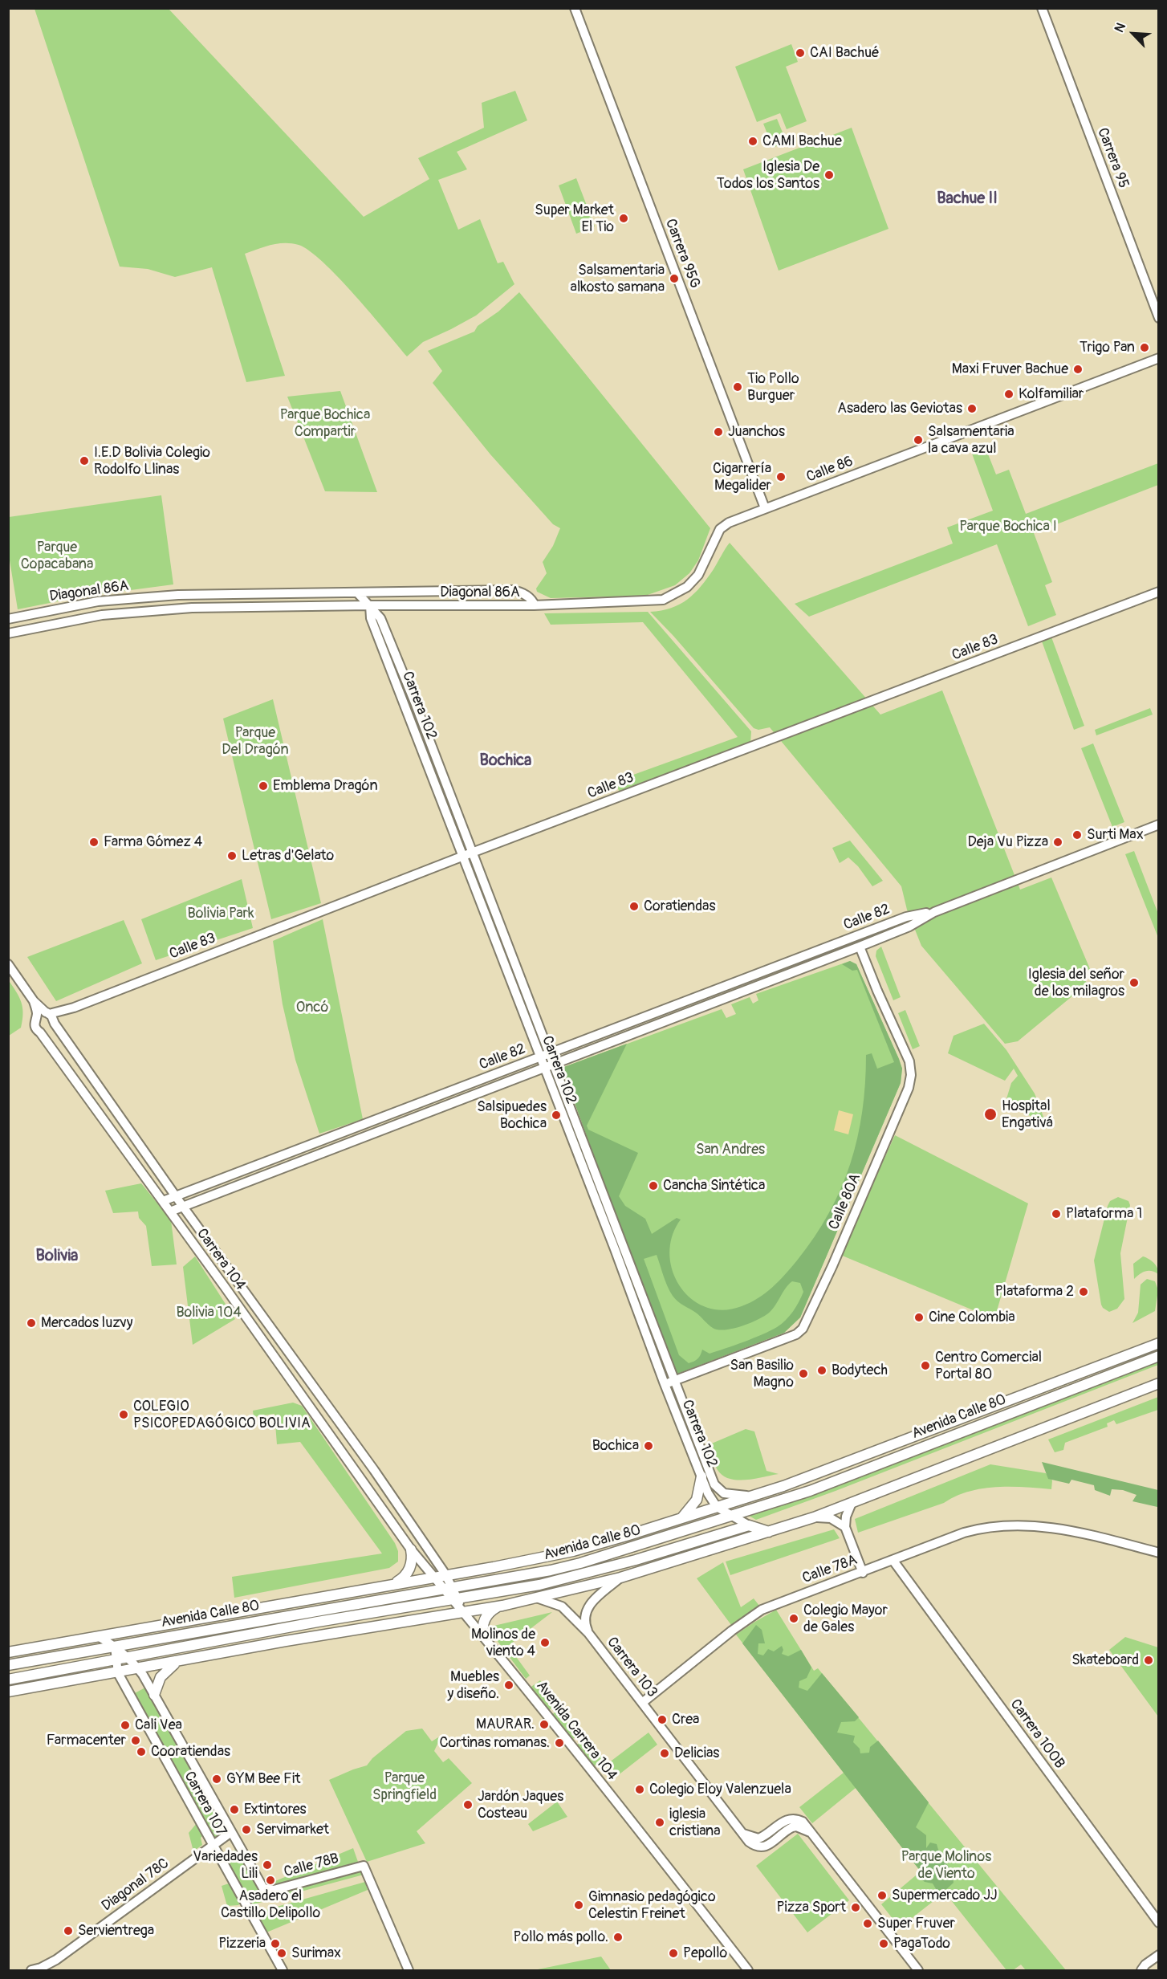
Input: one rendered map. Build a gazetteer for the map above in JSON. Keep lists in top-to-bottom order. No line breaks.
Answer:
{"streets":{"highway":["Avenida Calle 80"],"street":["Carrera 95","Carrera 95G","Calle 86","Diagonal 86A","Calle 83","Carrera 102","Calle 82","Calle 80A","Carrera 104","Calle 78A","Carrera 103","Avenida Carrera 104","Carrera 100B","Carrera 107","Calle 78B","Diagonal 78C"]},"crossings":[["Carrera 95G","Calle 86"],["Calle 86","Diagonal 86A"],["Diagonal 86A","Carrera 102"],["Calle 83","Carrera 102"],["Calle 83","Carrera 104"],["Carrera 102","Calle 82"],["Carrera 102","Calle 80A"],["Carrera 102","Avenida Calle 80"],["Calle 82","Calle 80A"],["Calle 82","Carrera 104"],["Carrera 104","Avenida Calle 80"],["Carrera 104","Avenida Carrera 104"],["Avenida Calle 80","Carrera 107"],["Calle 78A","Carrera 103"],["Calle 78A","Carrera 100B"],["Carrera 107","Calle 78B"],["Carrera 107","Diagonal 78C"]],"districts":["Bachue II","Bochica","Bolivia"],"parks":["Parque Bochica Compartir","Parque Bochica I","Parque Copacabana","Parque Del Dragón","Bolivia Park","Oncó","San Andres","Bolivia 104","Parque Springfield","Parque Molinos de Viento"],"places":["CAI Bachué","CAMI Bachue","Iglesia De Todos los Santos","Super Market El Tio","Salsamentaria alkosto samana","Trigo Pan","Maxi Fruver Bachue","Tio Pollo Burguer","Kolfamiliar","Asadero las Geviotas","Juanchos","Salsamentaria la cava azul","I.E.D Bolivia Colegio Rodolfo Llinas","Cigarrería Megalider","Emblema Dragón","Surti Max","Farma Gómez 4","Deja Vu Pizza","Letras d'Gelato","Coratiendas","Iglesia del señor de los milagros","Hospital Engativá","Salsipuedes Bochica","Cancha Sintética","Plataforma 1","Plataforma 2","Cine Colombia","Mercados luzvy","Centro Comercial Portal 80","Bodytech","San Basilio Magno","COLEGIO PSICOPEDAGÓGICO BOLIVIA","Bochica","Colegio Mayor de Gales","Molinos de viento 4","Skateboard","Muebles y diseño.","Crea","MAURAR.","Cali Vea","Farmacenter","Cortinas romanas.","Cooratiendas","Delicias","GYM Bee Fit","Colegio Eloy Valenzuela","Jardón Jaques Costeau","Extintores","iglesia cristiana","Servimarket","Variedades Lili","Asadero el Castillo Delipollo","Supermercado JJ","Gimnasio pedagógico Celestin Freinet","Pizza Sport","Super Fruver","Servientrega","Pollo más pollo.","Pizzeria","PagaTodo","Surimax","Pepollo"],"north":"top left"}
